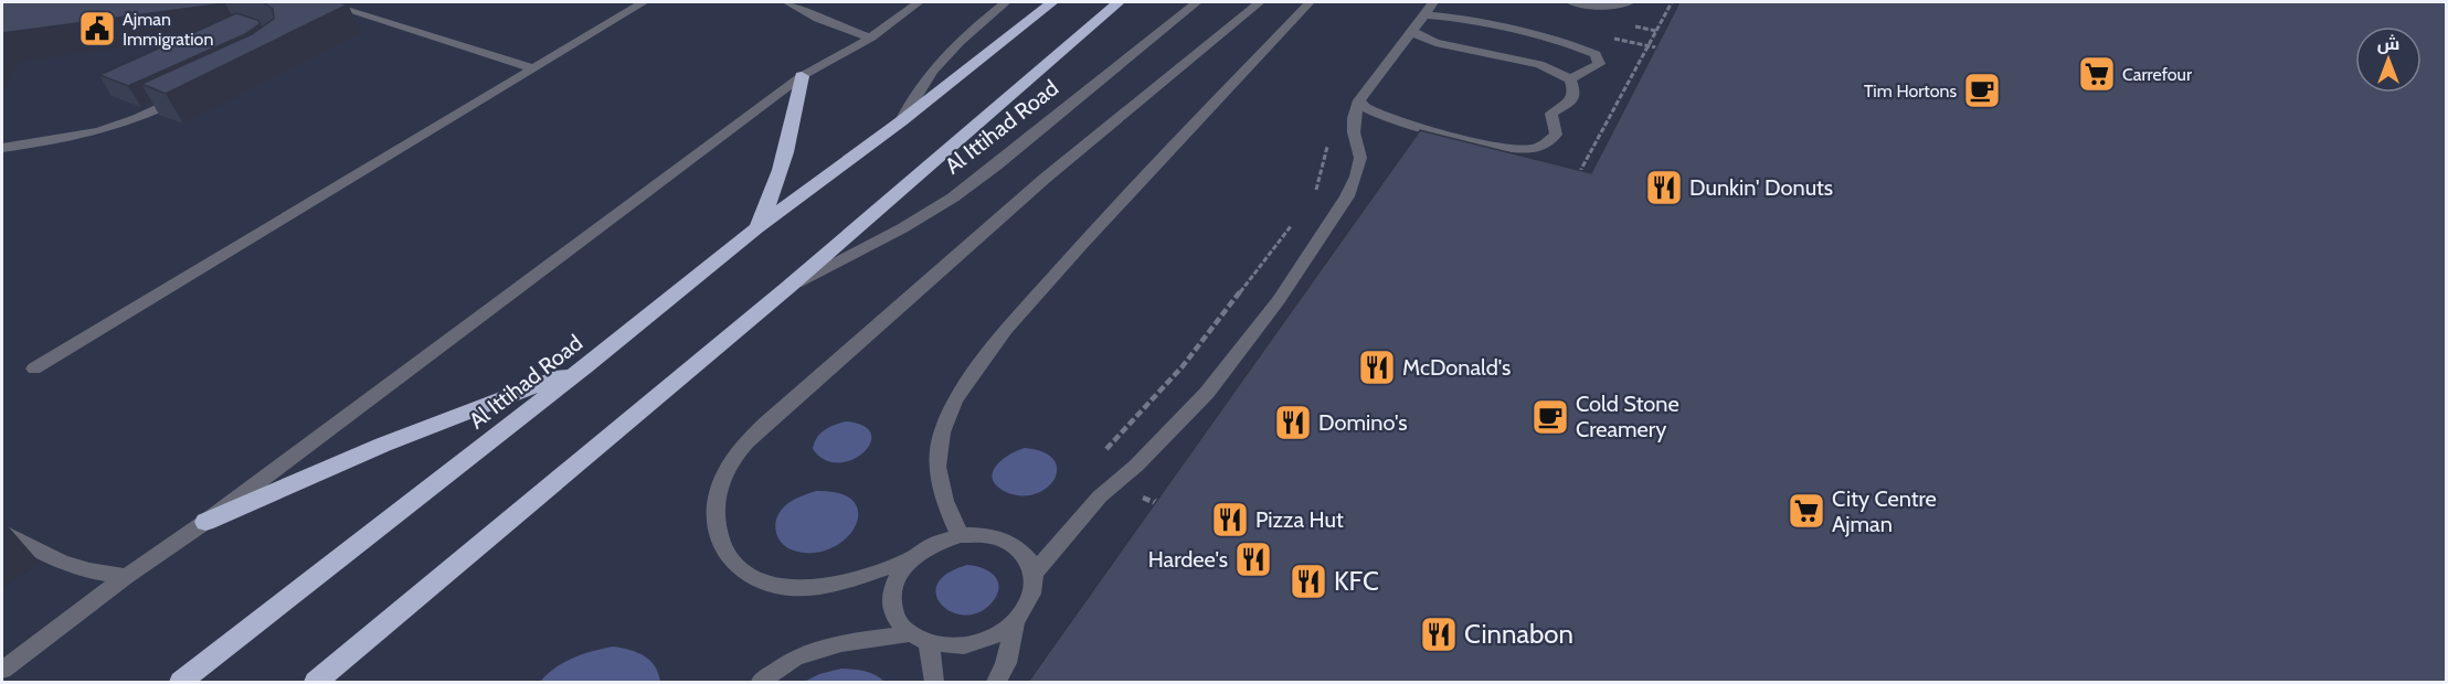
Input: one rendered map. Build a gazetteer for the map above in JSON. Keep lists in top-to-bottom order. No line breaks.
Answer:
{"streets":{"highway":["Al Ittihad Road"]},"places":{"public building":["Ajman Immigration"],"supermarket":["Carrefour","City Centre Ajman"],"cafe":["Tim Hortons","Cold Stone Creamery"],"restaurant":["Dunkin' Donuts","McDonald's","Domino's","Pizza Hut","Hardee's","KFC","Cinnabon"]},"north":"top"}
